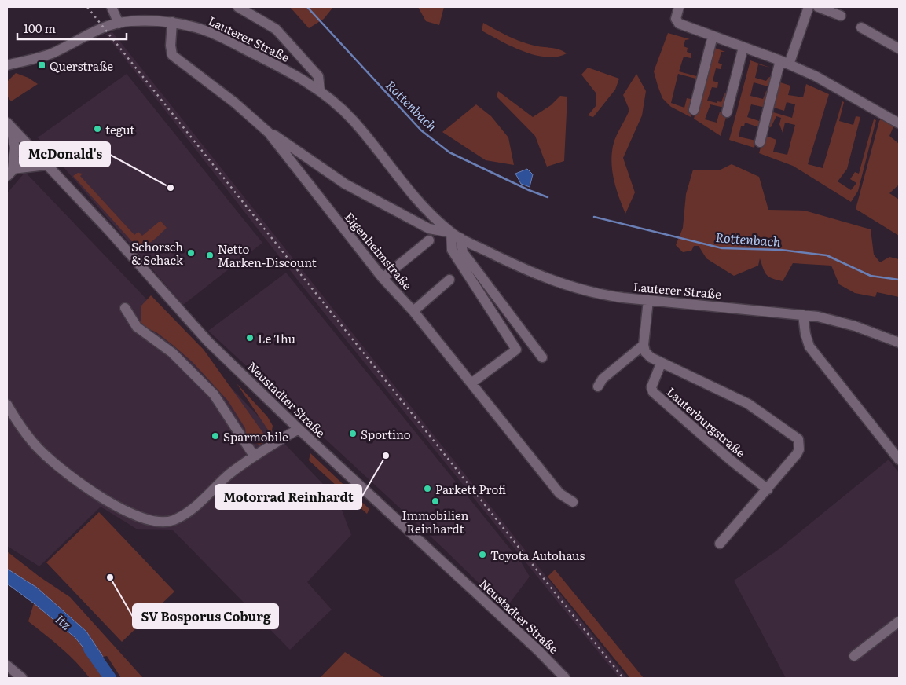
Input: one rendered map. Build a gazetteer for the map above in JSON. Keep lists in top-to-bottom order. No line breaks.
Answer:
{"streets":{"street":["Lauterer Straße","Eigenheimstraße","Neustadter Straße","Lauterburgstraße"]},"crossings":[["Lauterer Straße","Eigenheimstraße"]],"water":["Rottenbach","Itz"],"places":{"transit":["Querstraße"],"other":["tegut","McDonald's","Schorsch & Schack","Netto Marken-Discount","Le Thu","Sportino","Sparmobile","Motorrad Reinhardt","Parkett Profi","Immobilien Reinhardt","Toyota Autohaus","SV Bosporus Coburg"]},"scale_bar":"100 m"}
